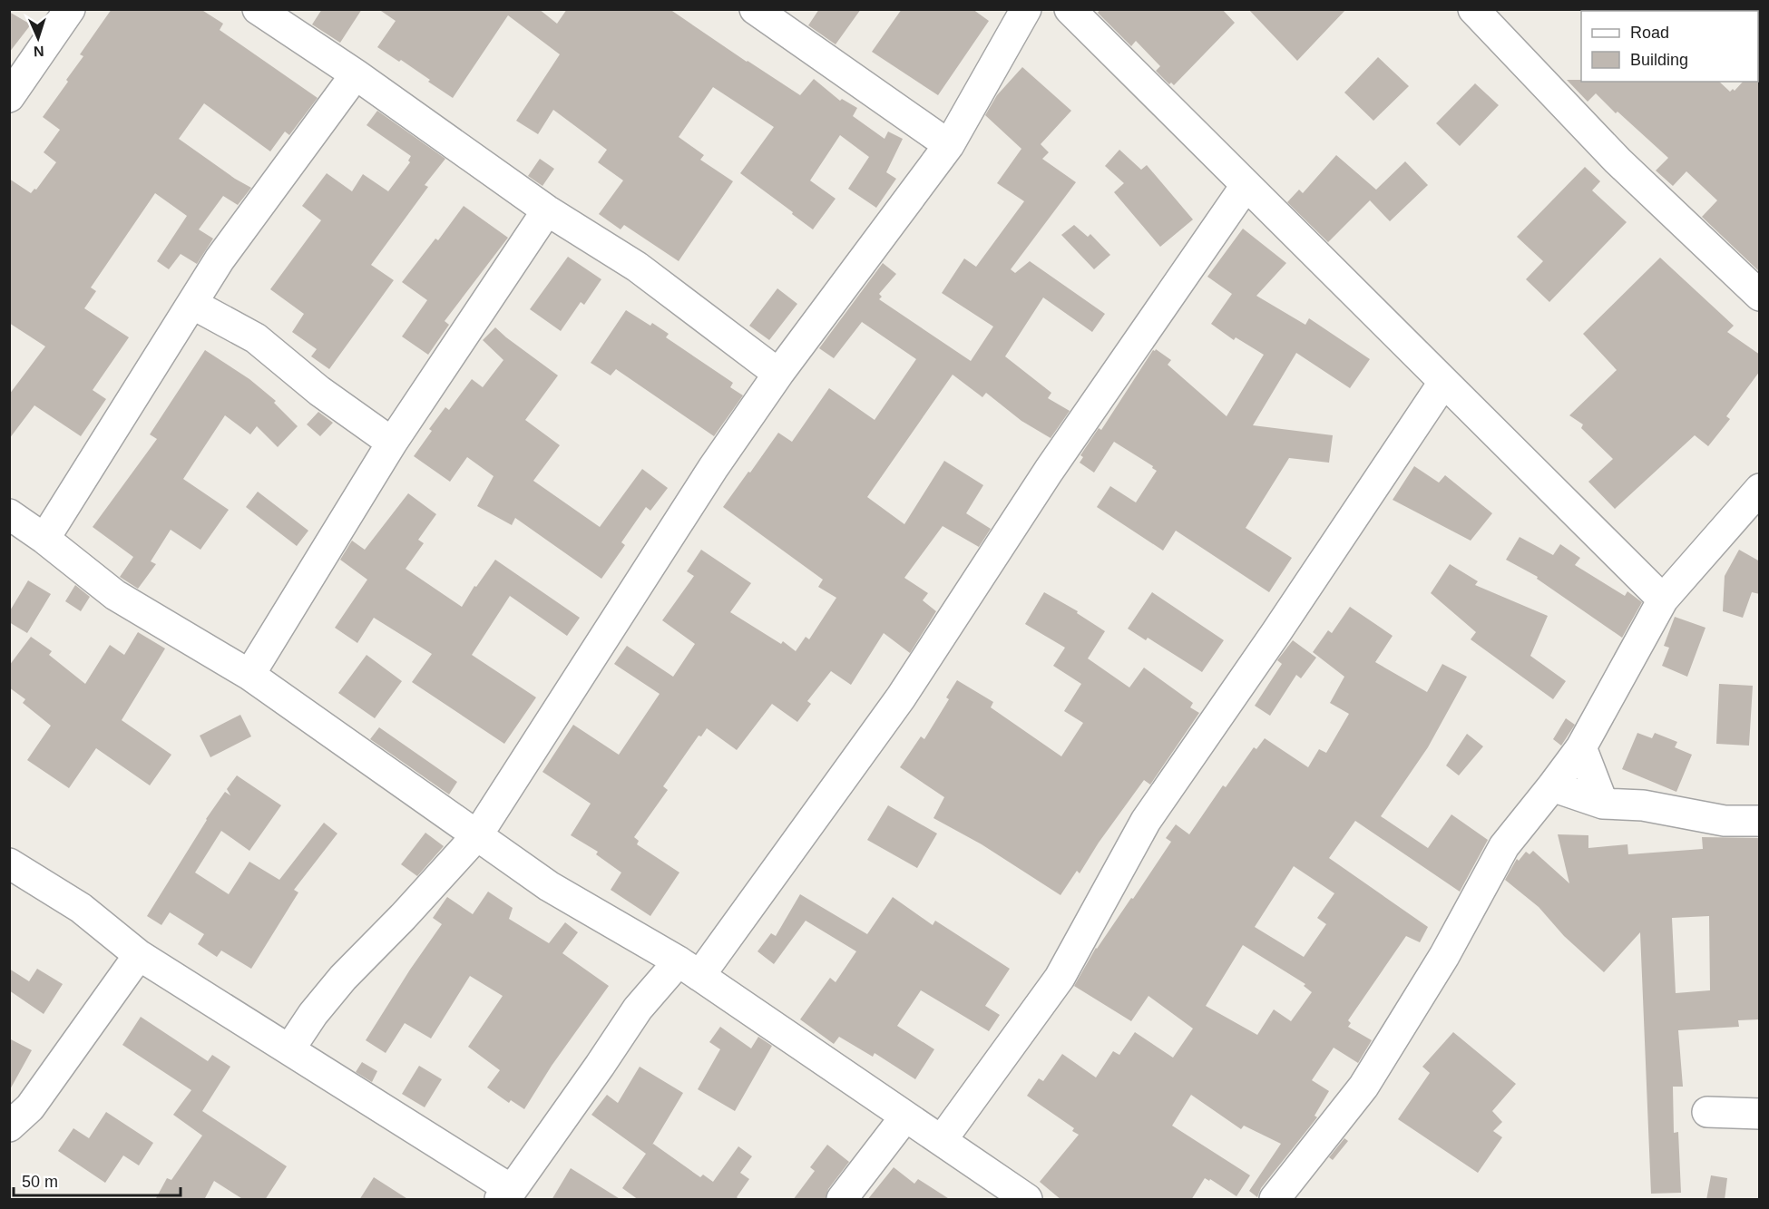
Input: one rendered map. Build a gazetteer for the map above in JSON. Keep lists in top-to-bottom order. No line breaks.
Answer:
{"legend":["Road","Building"],"scale_bar":"50 m","north":"bottom"}
